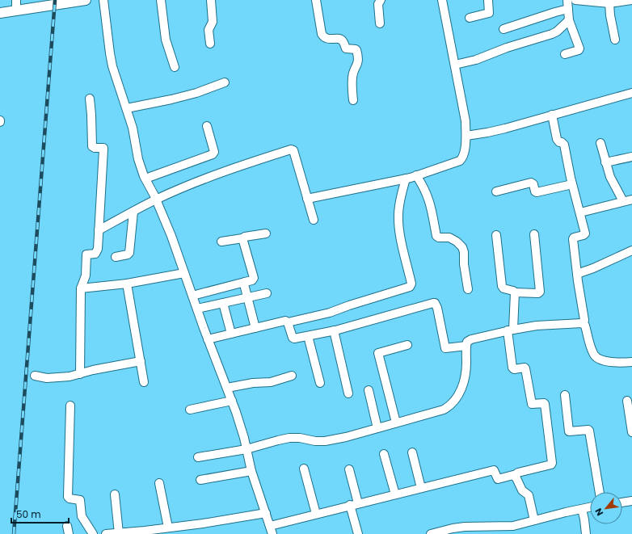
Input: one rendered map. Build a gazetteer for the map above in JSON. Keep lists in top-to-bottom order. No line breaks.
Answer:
{"scale_bar":"50 m","north":"bottom left"}
